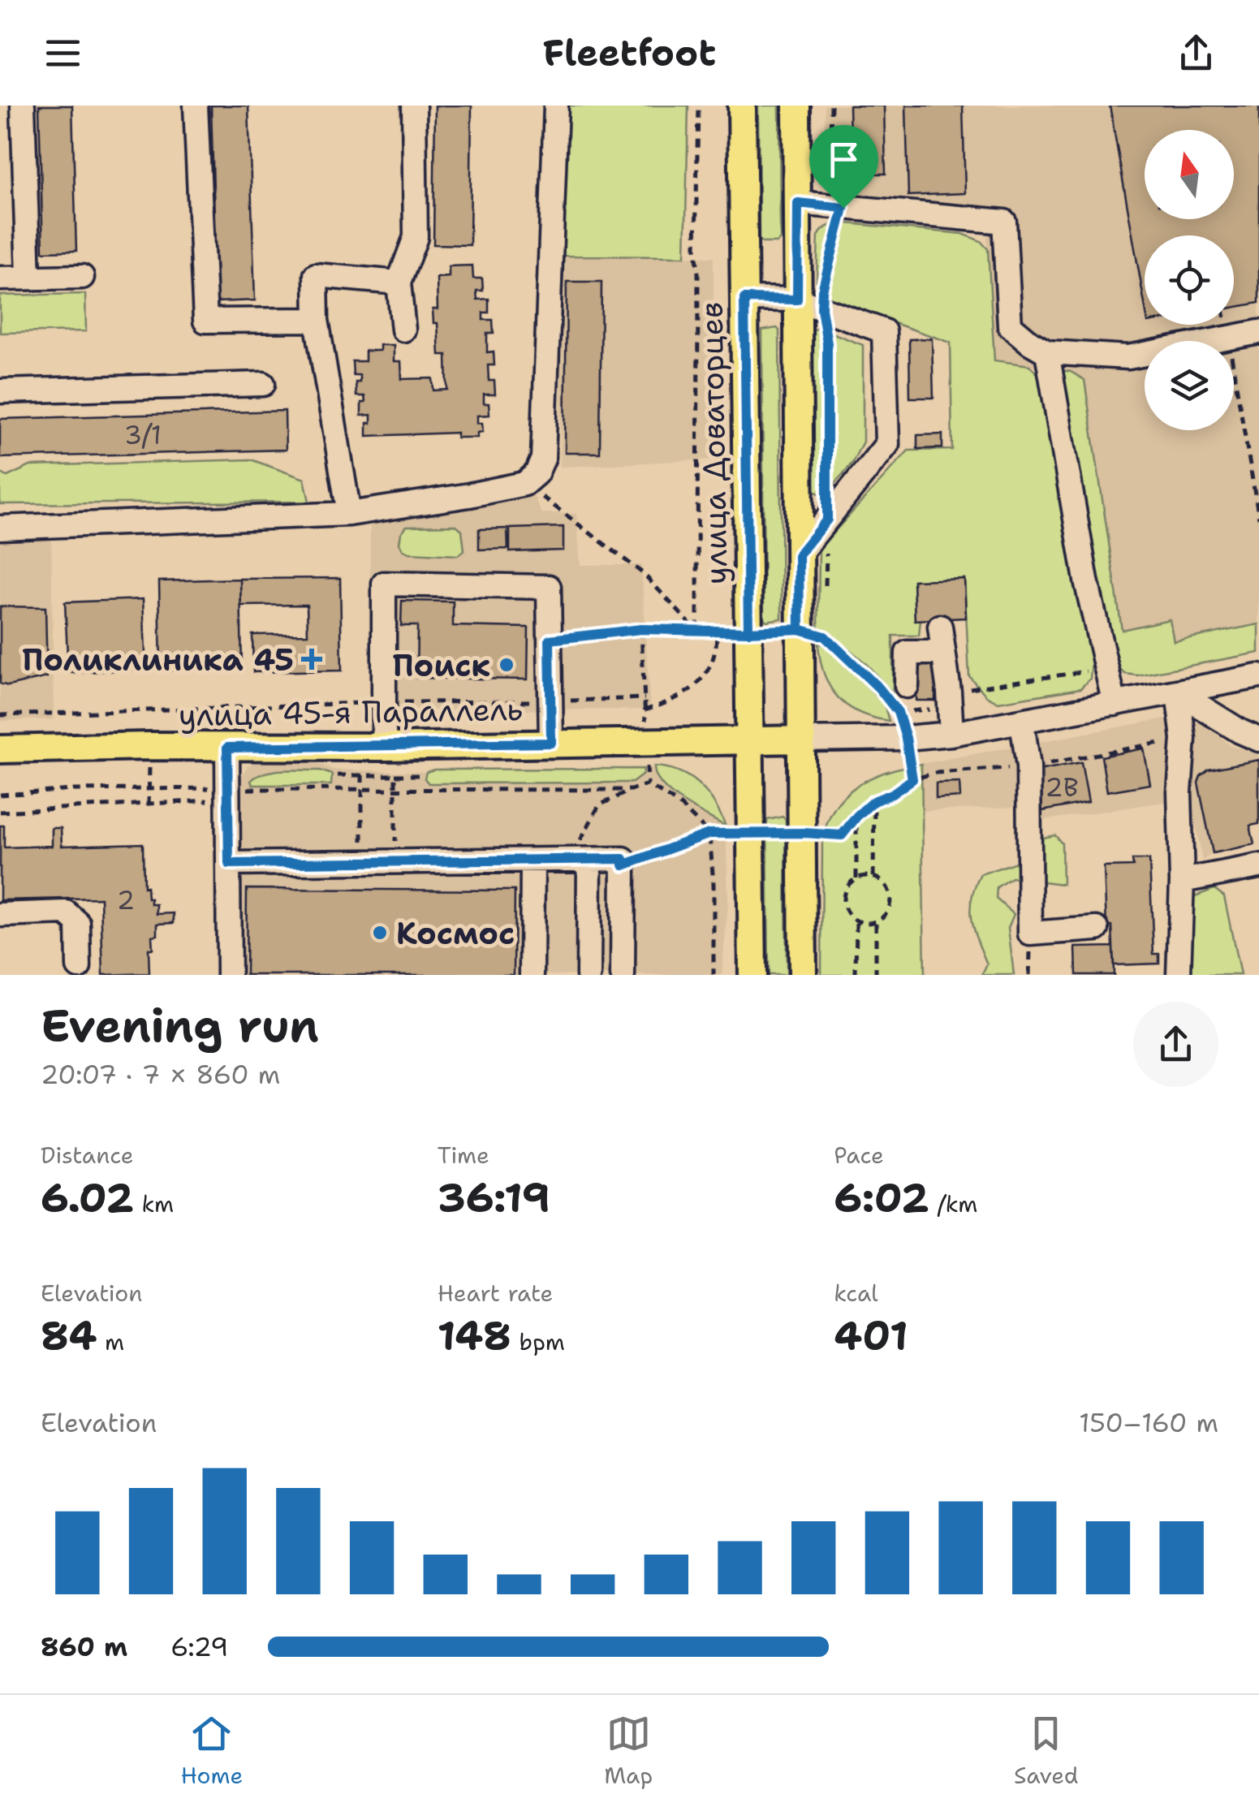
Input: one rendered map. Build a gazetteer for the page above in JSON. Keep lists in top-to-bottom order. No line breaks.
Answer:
{"streets":{"main road":["улица Доваторцев","улица 45-я Параллель"]},"crossings":[["улица Доваторцев","улица 45-я Параллель"]],"places":{"health":["Поликлиника 45"],"other":["Поиск","Космос"]},"house_numbers":["3/1","2В","2"],"north":"top","page":{"header":"Fleetfoot","heading":["Evening run","20:07 · 7 × 860 m"],"stats":[["Distance","6.02 km"],["Time","36:19"],["Pace","6:02 /km"],["Elevation","84 m"],["Heart rate","148 bpm"],["kcal","401"]],"chart":["Elevation","150–160 m"],"list":[{"name":"860 m","note":"6:29"}],"tabs":["Home","Map","Saved"]}}
